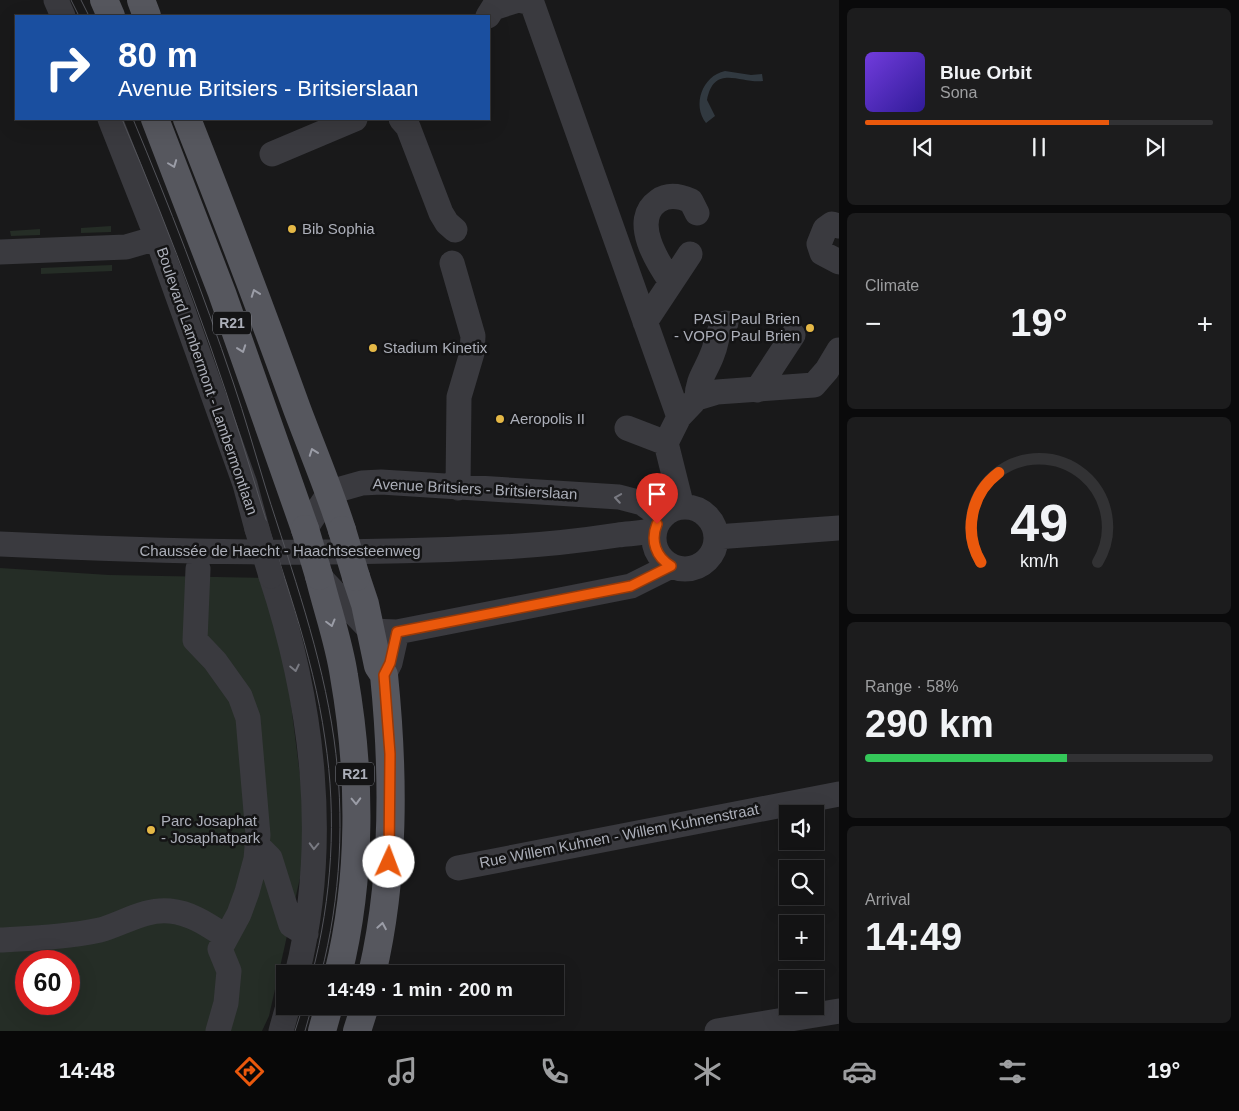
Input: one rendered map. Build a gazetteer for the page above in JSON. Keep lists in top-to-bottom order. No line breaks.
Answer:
{"streets":{"main road":["R21"],"street":["Boulevard Lambermont - Lambermontlaan","Avenue Britsiers - Britsierslaan","Chaussée de Haecht - Haachtsesteenweg","Rue Willem Kuhnen - Willem Kuhnenstraat"]},"crossings":[["R21","Avenue Britsiers - Britsierslaan"],["Avenue Britsiers - Britsierslaan","Chaussée de Haecht - Haachtsesteenweg"]],"places":["Bib Sophia","PASI Paul Brien - VOPO Paul Brien","Stadium Kinetix","Aeropolis II","Parc Josaphat - Josaphatpark"],"page":{"turn":["80 m","Avenue Britsiers - Britsierslaan"],"song":["Blue Orbit","Sona"],"tile":["Climate",["Range · 58%","290 km"],["Arrival","14:49"]],"heat":["−","19°","+"],"map_buttons":["+","−"],"limit":"60","trip":"14:49 · 1 min · 200 m","tabs":["14:48","19°"],"gauge":["49","km/h"]}}
